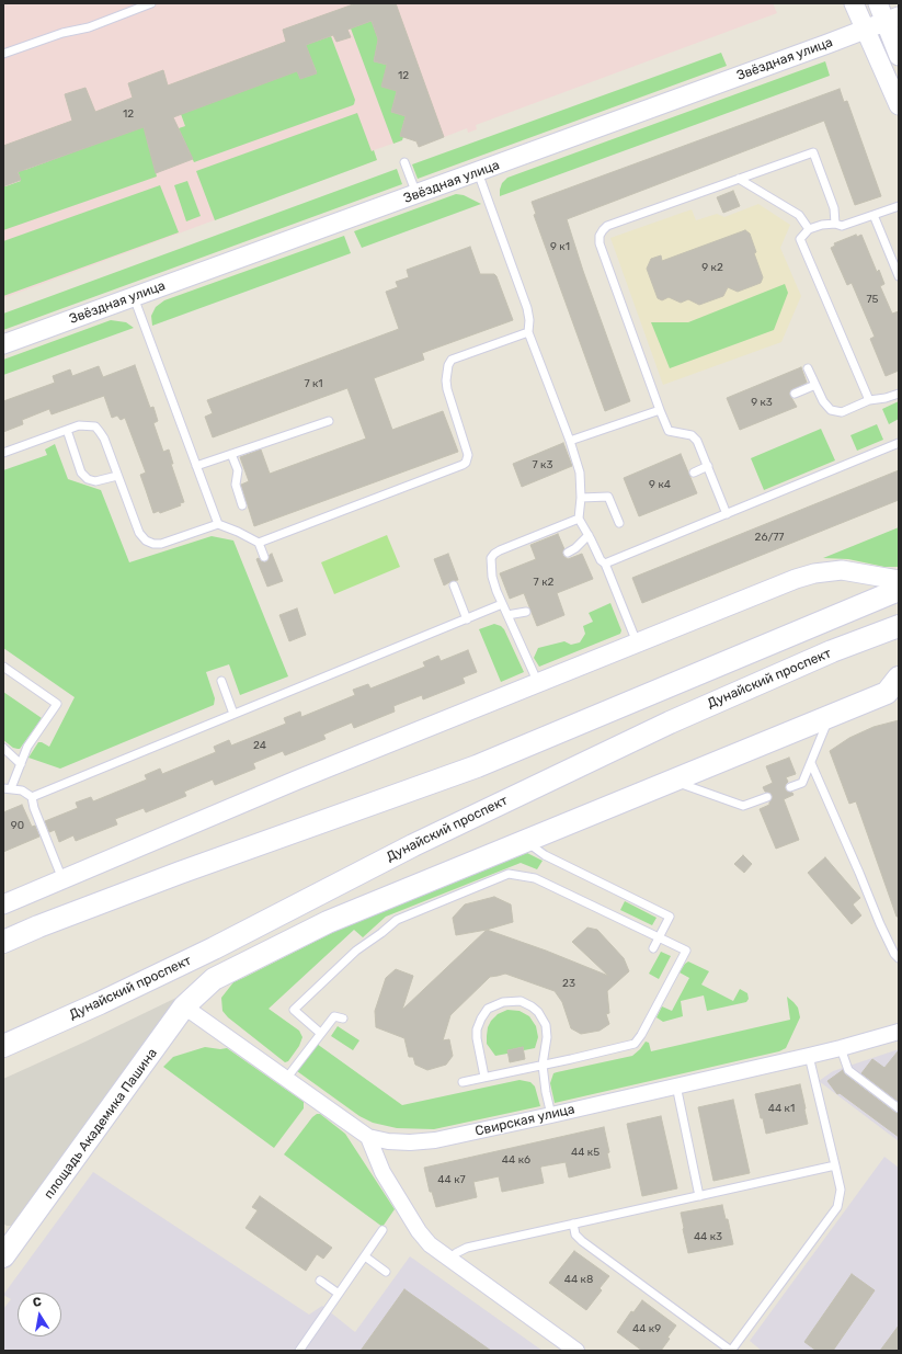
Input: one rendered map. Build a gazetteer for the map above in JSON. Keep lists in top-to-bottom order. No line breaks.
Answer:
{"streets":{"main road":["Дунайский проспект","площадь Академика Пашина"],"street":["Звёздная улица","Свирская улица"]},"crossings":[["Свирская улица","площадь Академика Пашина"]],"house_numbers":["12","12","9 к1","9 к2","75","7 к1","9 к3","7 к3","9 к4","26/77","7 к2","24","90","23","44 к1","44 к5","44 к6","44 к7","44 к3","44 к8","44 к9"],"north":"top"}
